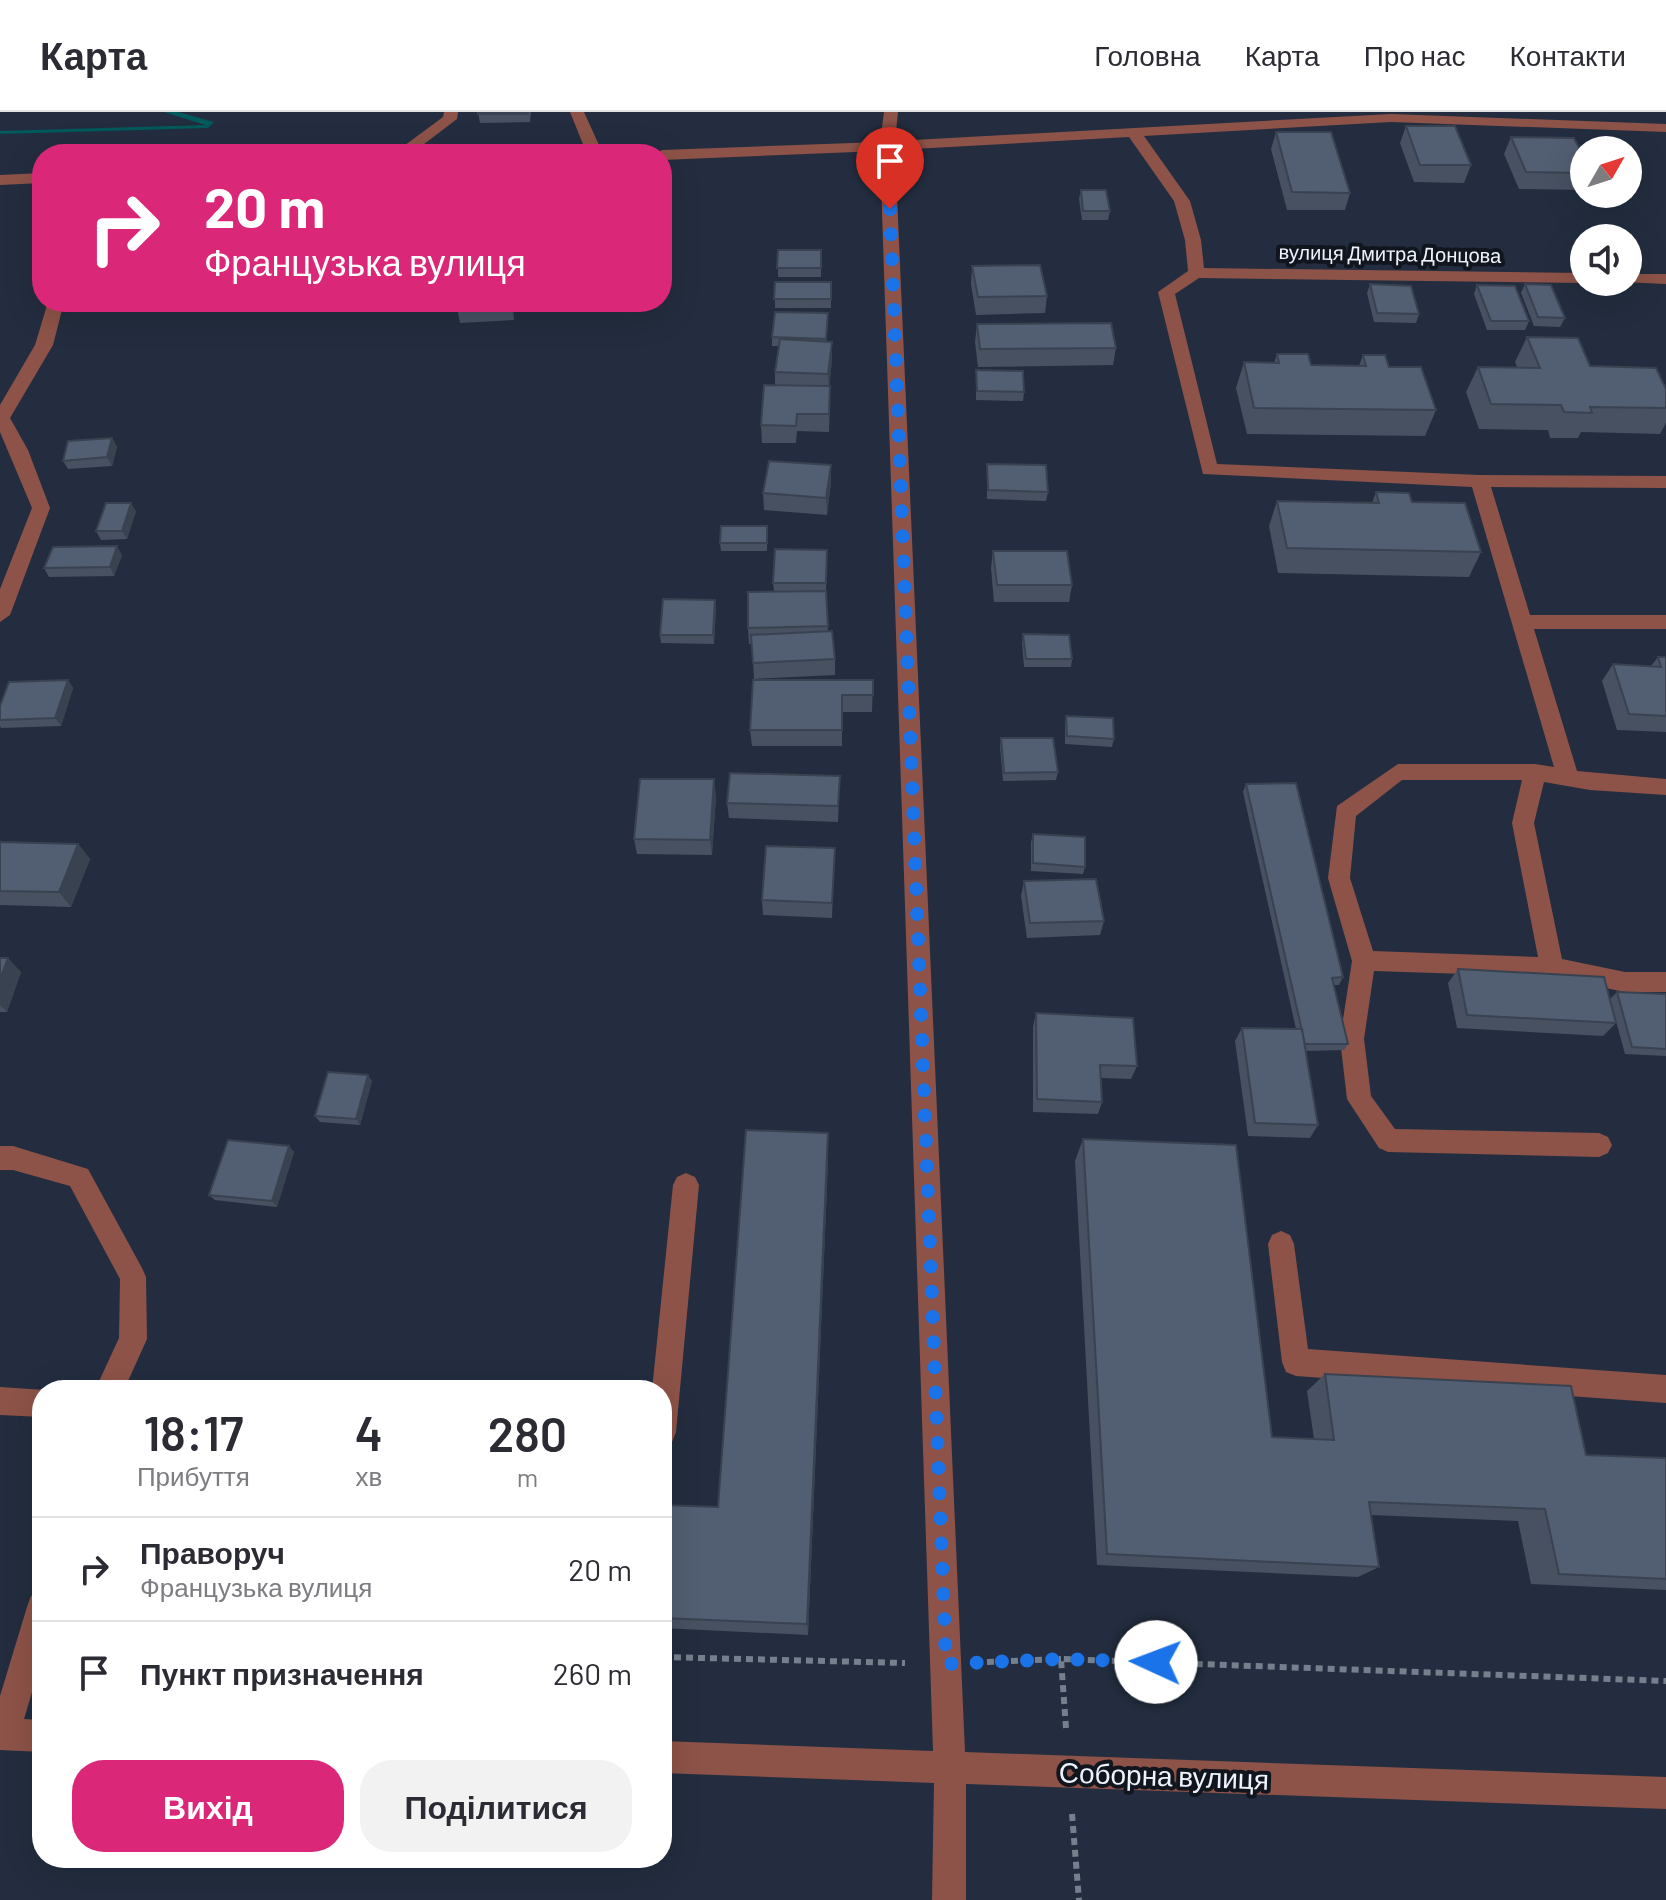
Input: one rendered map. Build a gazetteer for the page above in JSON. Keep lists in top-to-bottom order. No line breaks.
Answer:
{"streets":{"street":["вулиця Дмитра Донцова","Соборна вулиця"]},"north":"top right","page":{"header":"Карта","nav":["Головна","Карта","Про нас","Контакти"],"turn":["20 m","Французька вулиця"],"eta":["18:17","Прибуття","4","хв","280","m"],"list":[{"name":"Праворуч","note":"Французька вулиця","value":"20 m"},{"name":"Пункт призначення","value":"260 m"}],"buttons":["Вихід","Поділитися"]}}
